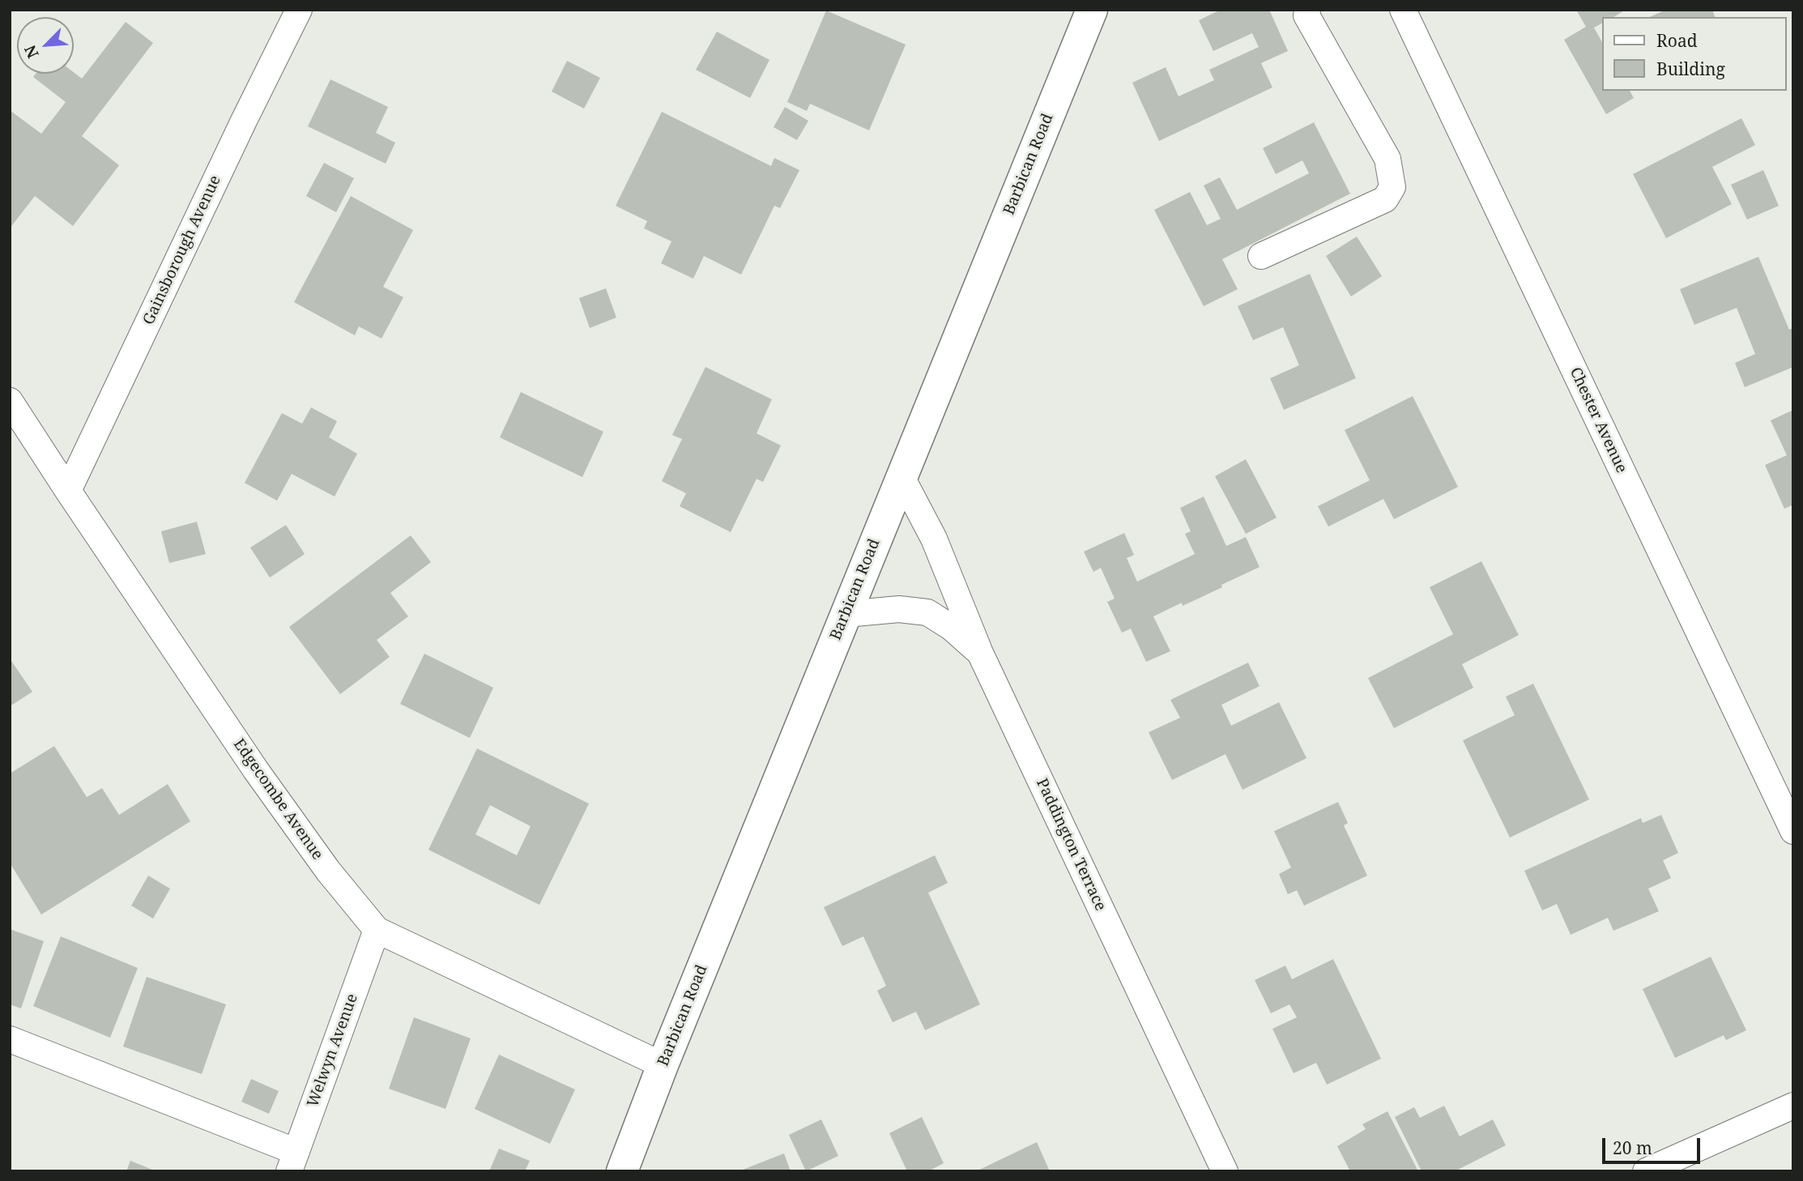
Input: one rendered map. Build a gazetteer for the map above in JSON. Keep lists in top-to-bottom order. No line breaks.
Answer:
{"streets":{"main road":["Barbican Road"],"street":["Gainsborough Avenue","Chester Avenue","Edgecombe Avenue","Paddington Terrace","Welwyn Avenue"]},"crossings":[["Barbican Road","Edgecombe Avenue"],["Barbican Road","Paddington Terrace"],["Gainsborough Avenue","Edgecombe Avenue"],["Edgecombe Avenue","Welwyn Avenue"]],"legend":["Road","Building"],"scale_bar":"20 m","north":"bottom left"}
